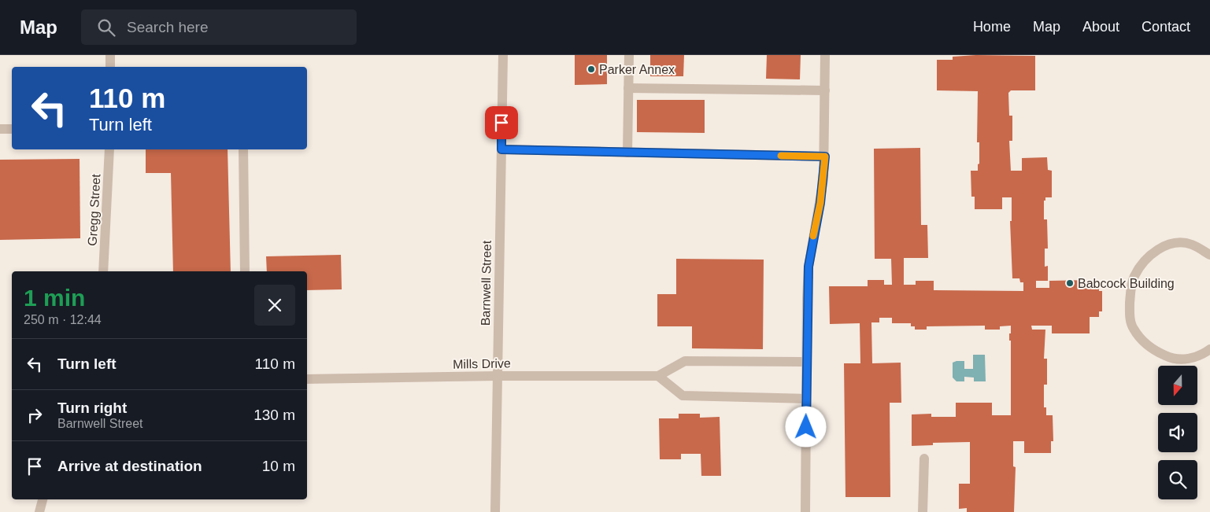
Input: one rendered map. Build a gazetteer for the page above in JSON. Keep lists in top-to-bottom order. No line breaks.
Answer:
{"streets":{"street":["Gregg Street","Barnwell Street","Mills Drive"]},"crossings":[["Barnwell Street","Mills Drive"]],"places":["Parker Annex","Babcock Building"],"north":"bottom","page":{"header":"Map","search":"Search here","nav":["Home","Map","About","Contact"],"turn":["110 m","Turn left"],"heading":["1 min","250 m · 12:44"],"list":[{"name":"Turn left","value":"110 m"},{"name":"Turn right","note":"Barnwell Street","value":"130 m"},{"name":"Arrive at destination","value":"10 m"}]}}
